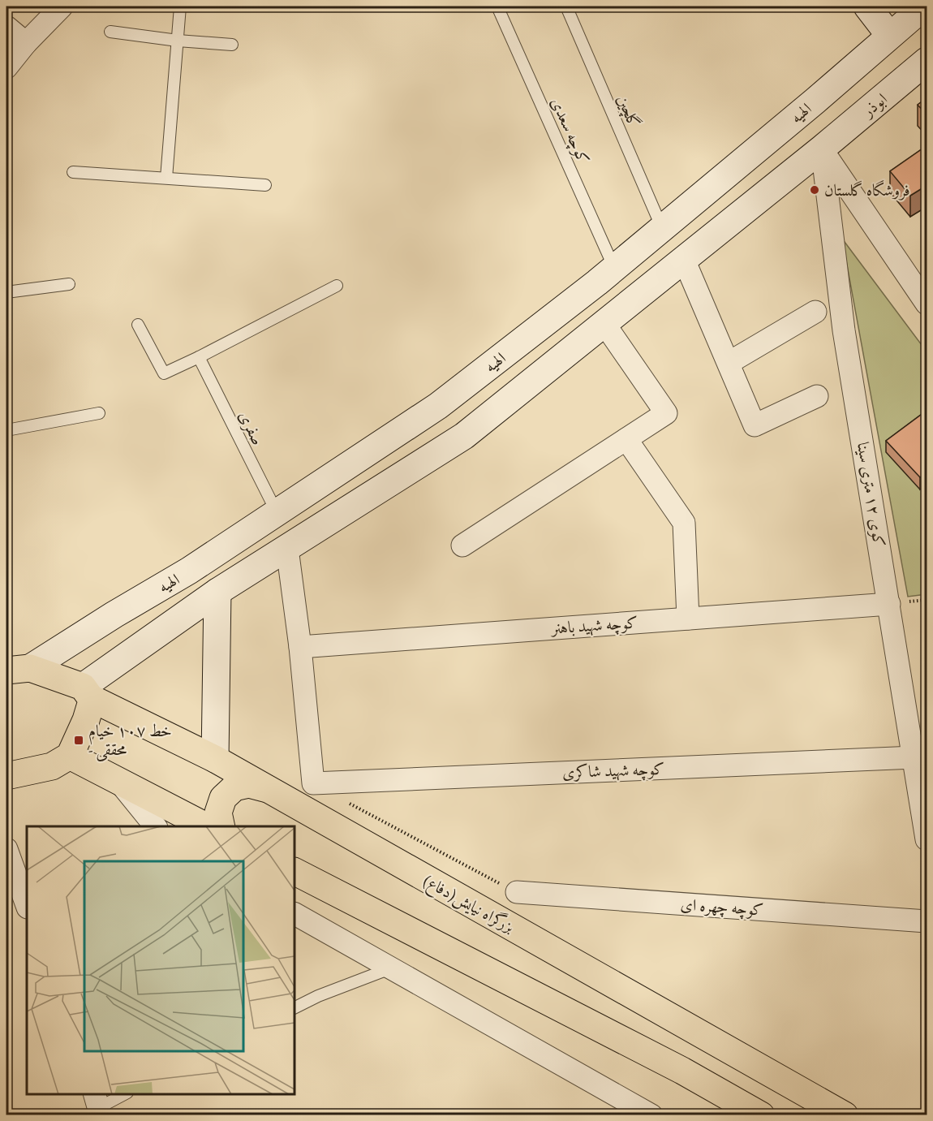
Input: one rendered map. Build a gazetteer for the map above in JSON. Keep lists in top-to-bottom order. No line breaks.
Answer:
{"streets":{"main road":["ابوذر","الهیه","بزرگراه نیایش(دفاع)"],"street":["کوی ۱۲ متری سینا","کوچه شهید باهنر","کوچه شهید شاکری","کوچه چهره ای"],"lane":["گلچین","کوچه سعدی","صفری"]},"crossings":[["ابوذر","کوی ۱۲ متری سینا"],["گلچین","الهیه"],["الهیه","کوچه سعدی"],["الهیه","صفری"],["الهیه","بزرگراه نیایش(دفاع)"],["کوی ۱۲ متری سینا","کوچه شهید باهنر"],["کوی ۱۲ متری سینا","کوچه شهید شاکری"],["کوچه شهید باهنر","کوچه شهید شاکری"]],"places":{"other":["فروشگاه گلستان"],"transit":["خط ۱۰۷ خیام - محققی"]}}
